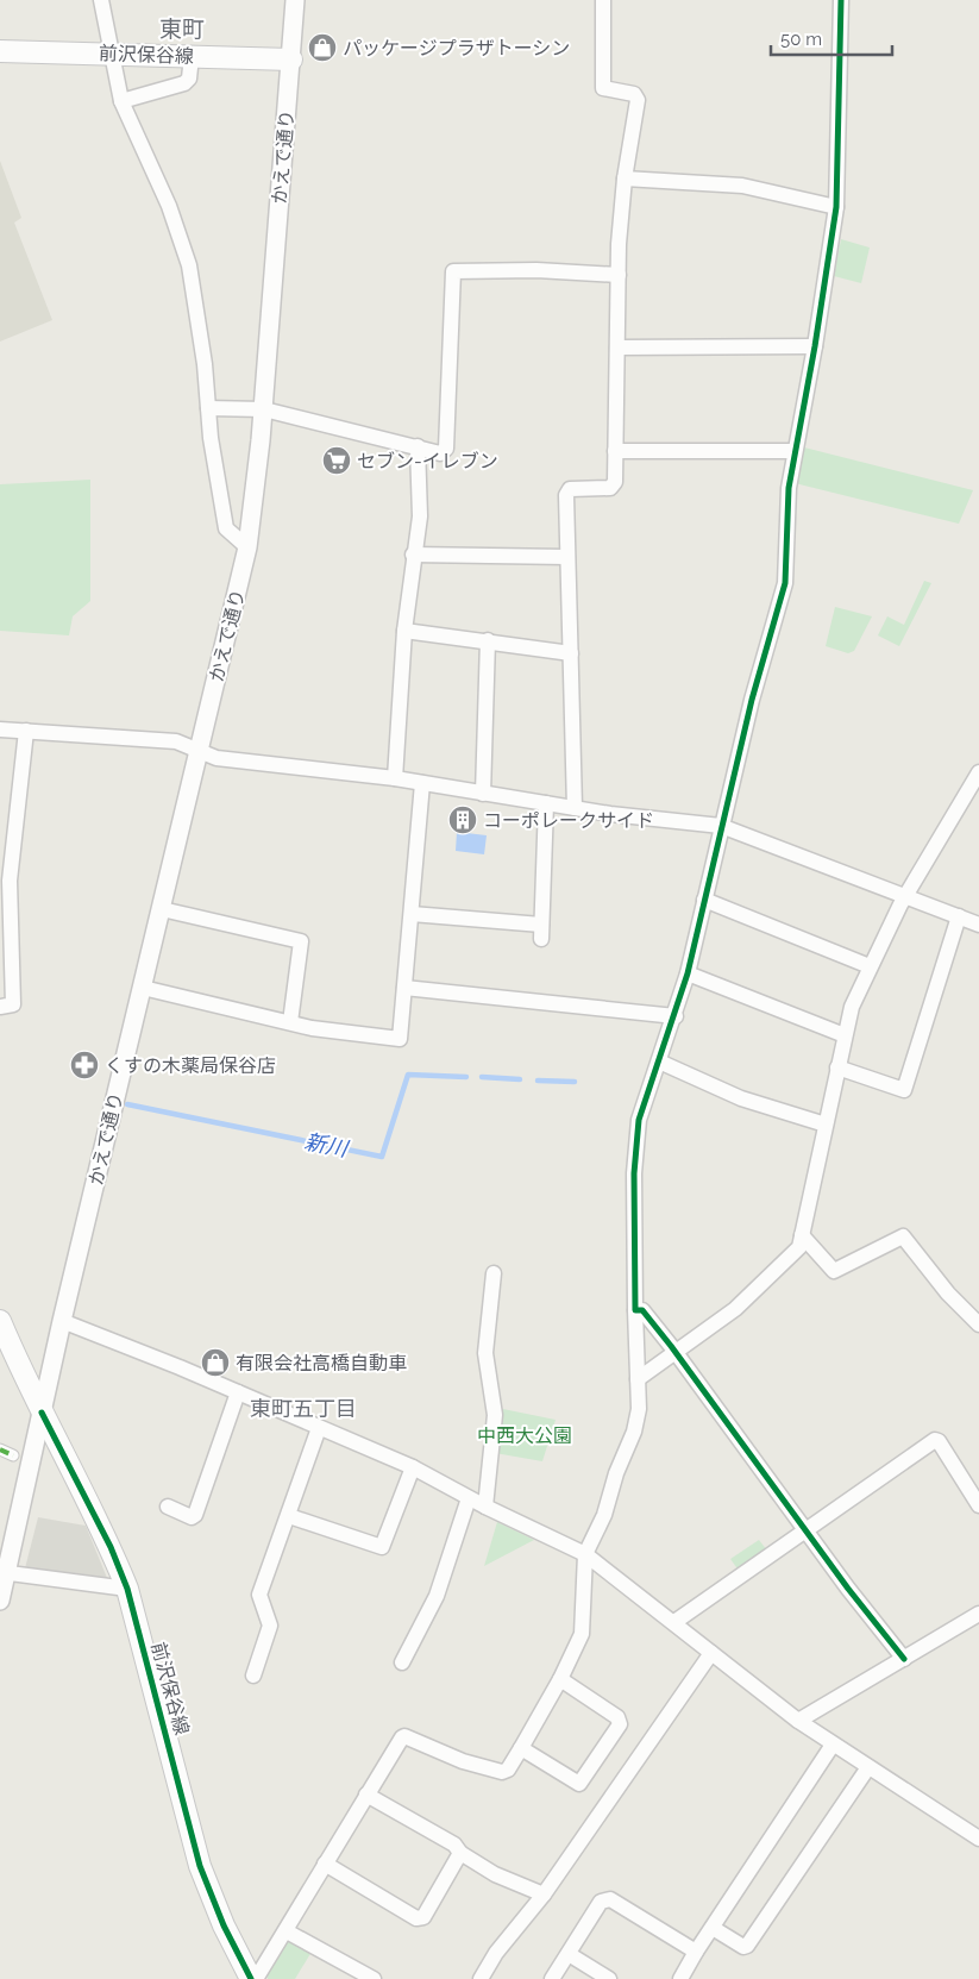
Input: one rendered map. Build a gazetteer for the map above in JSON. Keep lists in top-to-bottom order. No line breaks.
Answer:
{"streets":{"main road":["前沢保谷線"],"street":["かえで通り"]},"crossings":[["前沢保谷線","かえで通り"]],"districts":["東町","東町五丁目"],"water":["新川"],"parks":["中西大公園"],"places":{"shop":["パッケージプラザトーシン","有限会社高橋自動車"],"supermarket":["セブン-イレブン"],"building":["コーポレークサイド"],"pharmacy":["くすの木薬局保谷店"]},"scale_bar":"50 m"}
